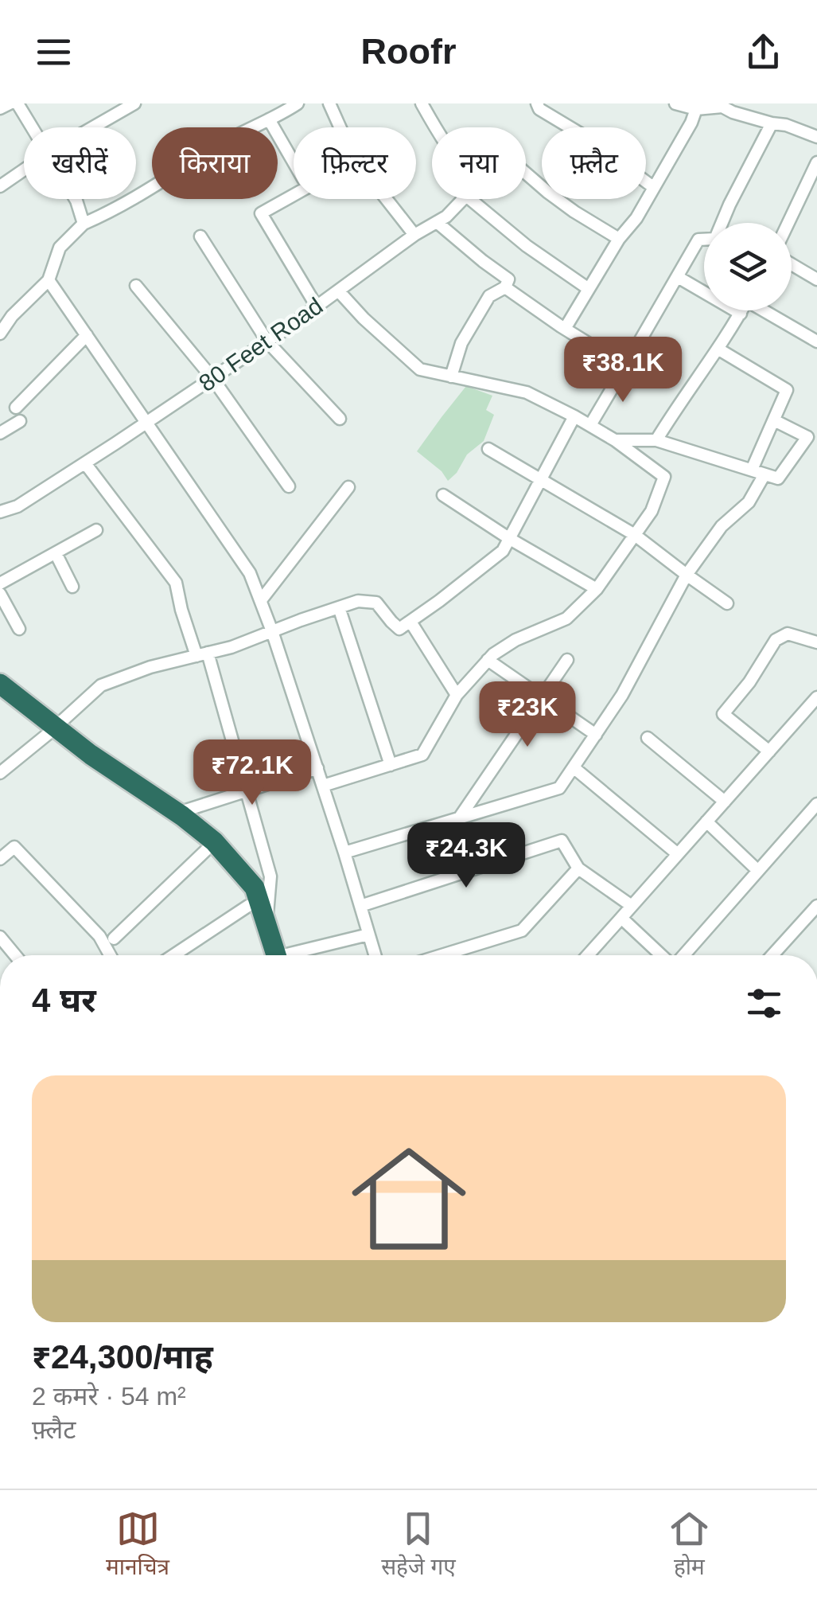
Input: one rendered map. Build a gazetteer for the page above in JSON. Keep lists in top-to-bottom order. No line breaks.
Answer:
{"streets":{"street":["80 Feet Road"]},"page":{"header":"Roofr","chip":["खरीदें","किराया","फ़िल्टर","नया","फ़्लैट"],"price":["₹38.1K","₹23K","₹72.1K","₹24.3K"],"heading":"4 घर","list":[{"name":"₹24,300/माह","note":"2 कमरे · 54 m² · फ़्लैट"}],"tabs":["मानचित्र","सहेजे गए","होम"]}}
